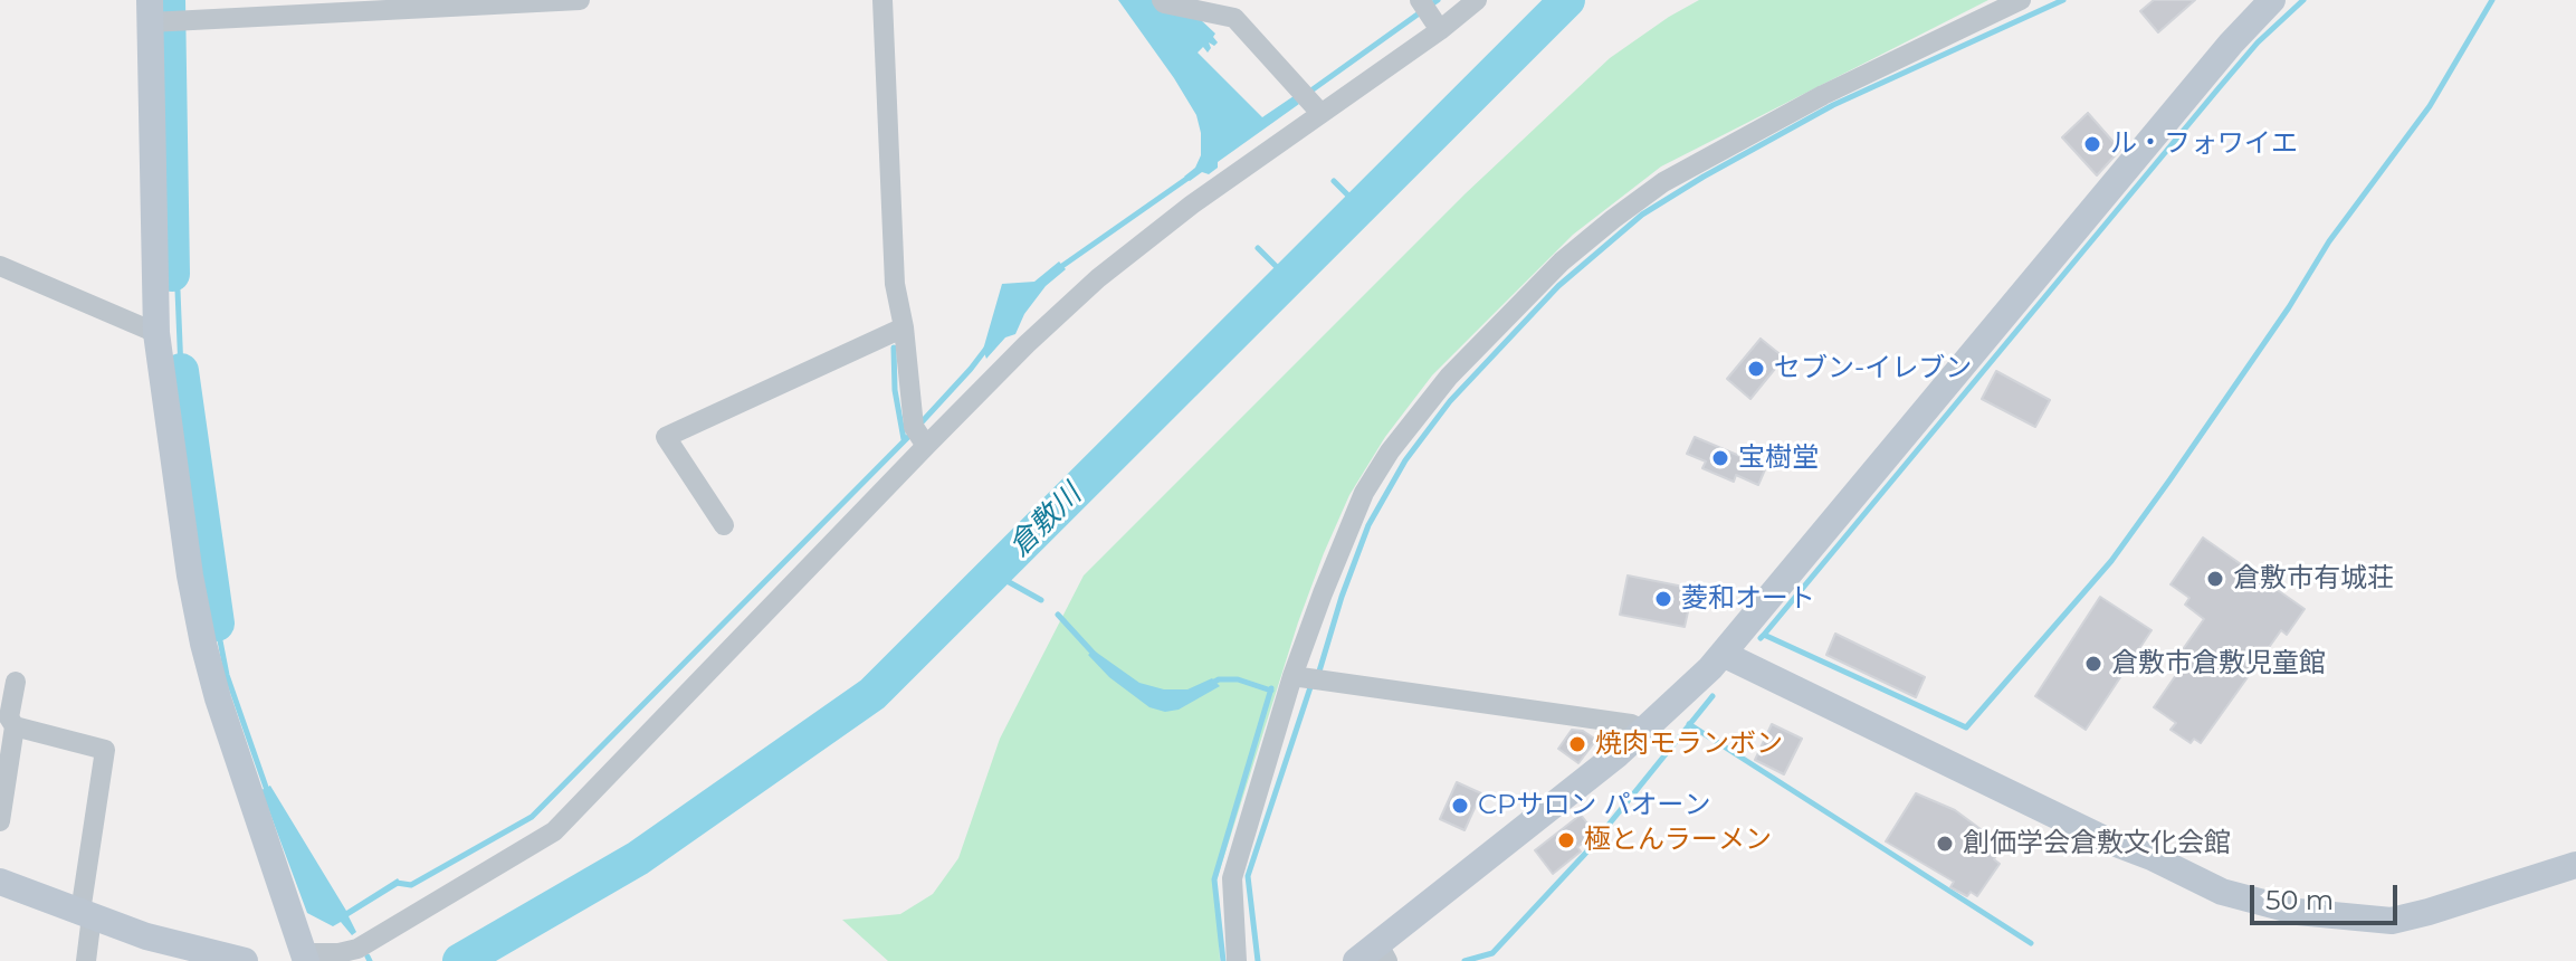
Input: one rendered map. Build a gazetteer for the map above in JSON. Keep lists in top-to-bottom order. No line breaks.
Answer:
{"water":["倉敷川"],"places":["ル・フォワイエ","セブン-イレブン","宝樹堂","倉敷市有城荘","菱和オート","倉敷市倉敷児童館","焼肉モランボン","CPサロン パオーン","極とんラーメン","創価学会倉敷文化会館"],"scale_bar":"50 m"}
